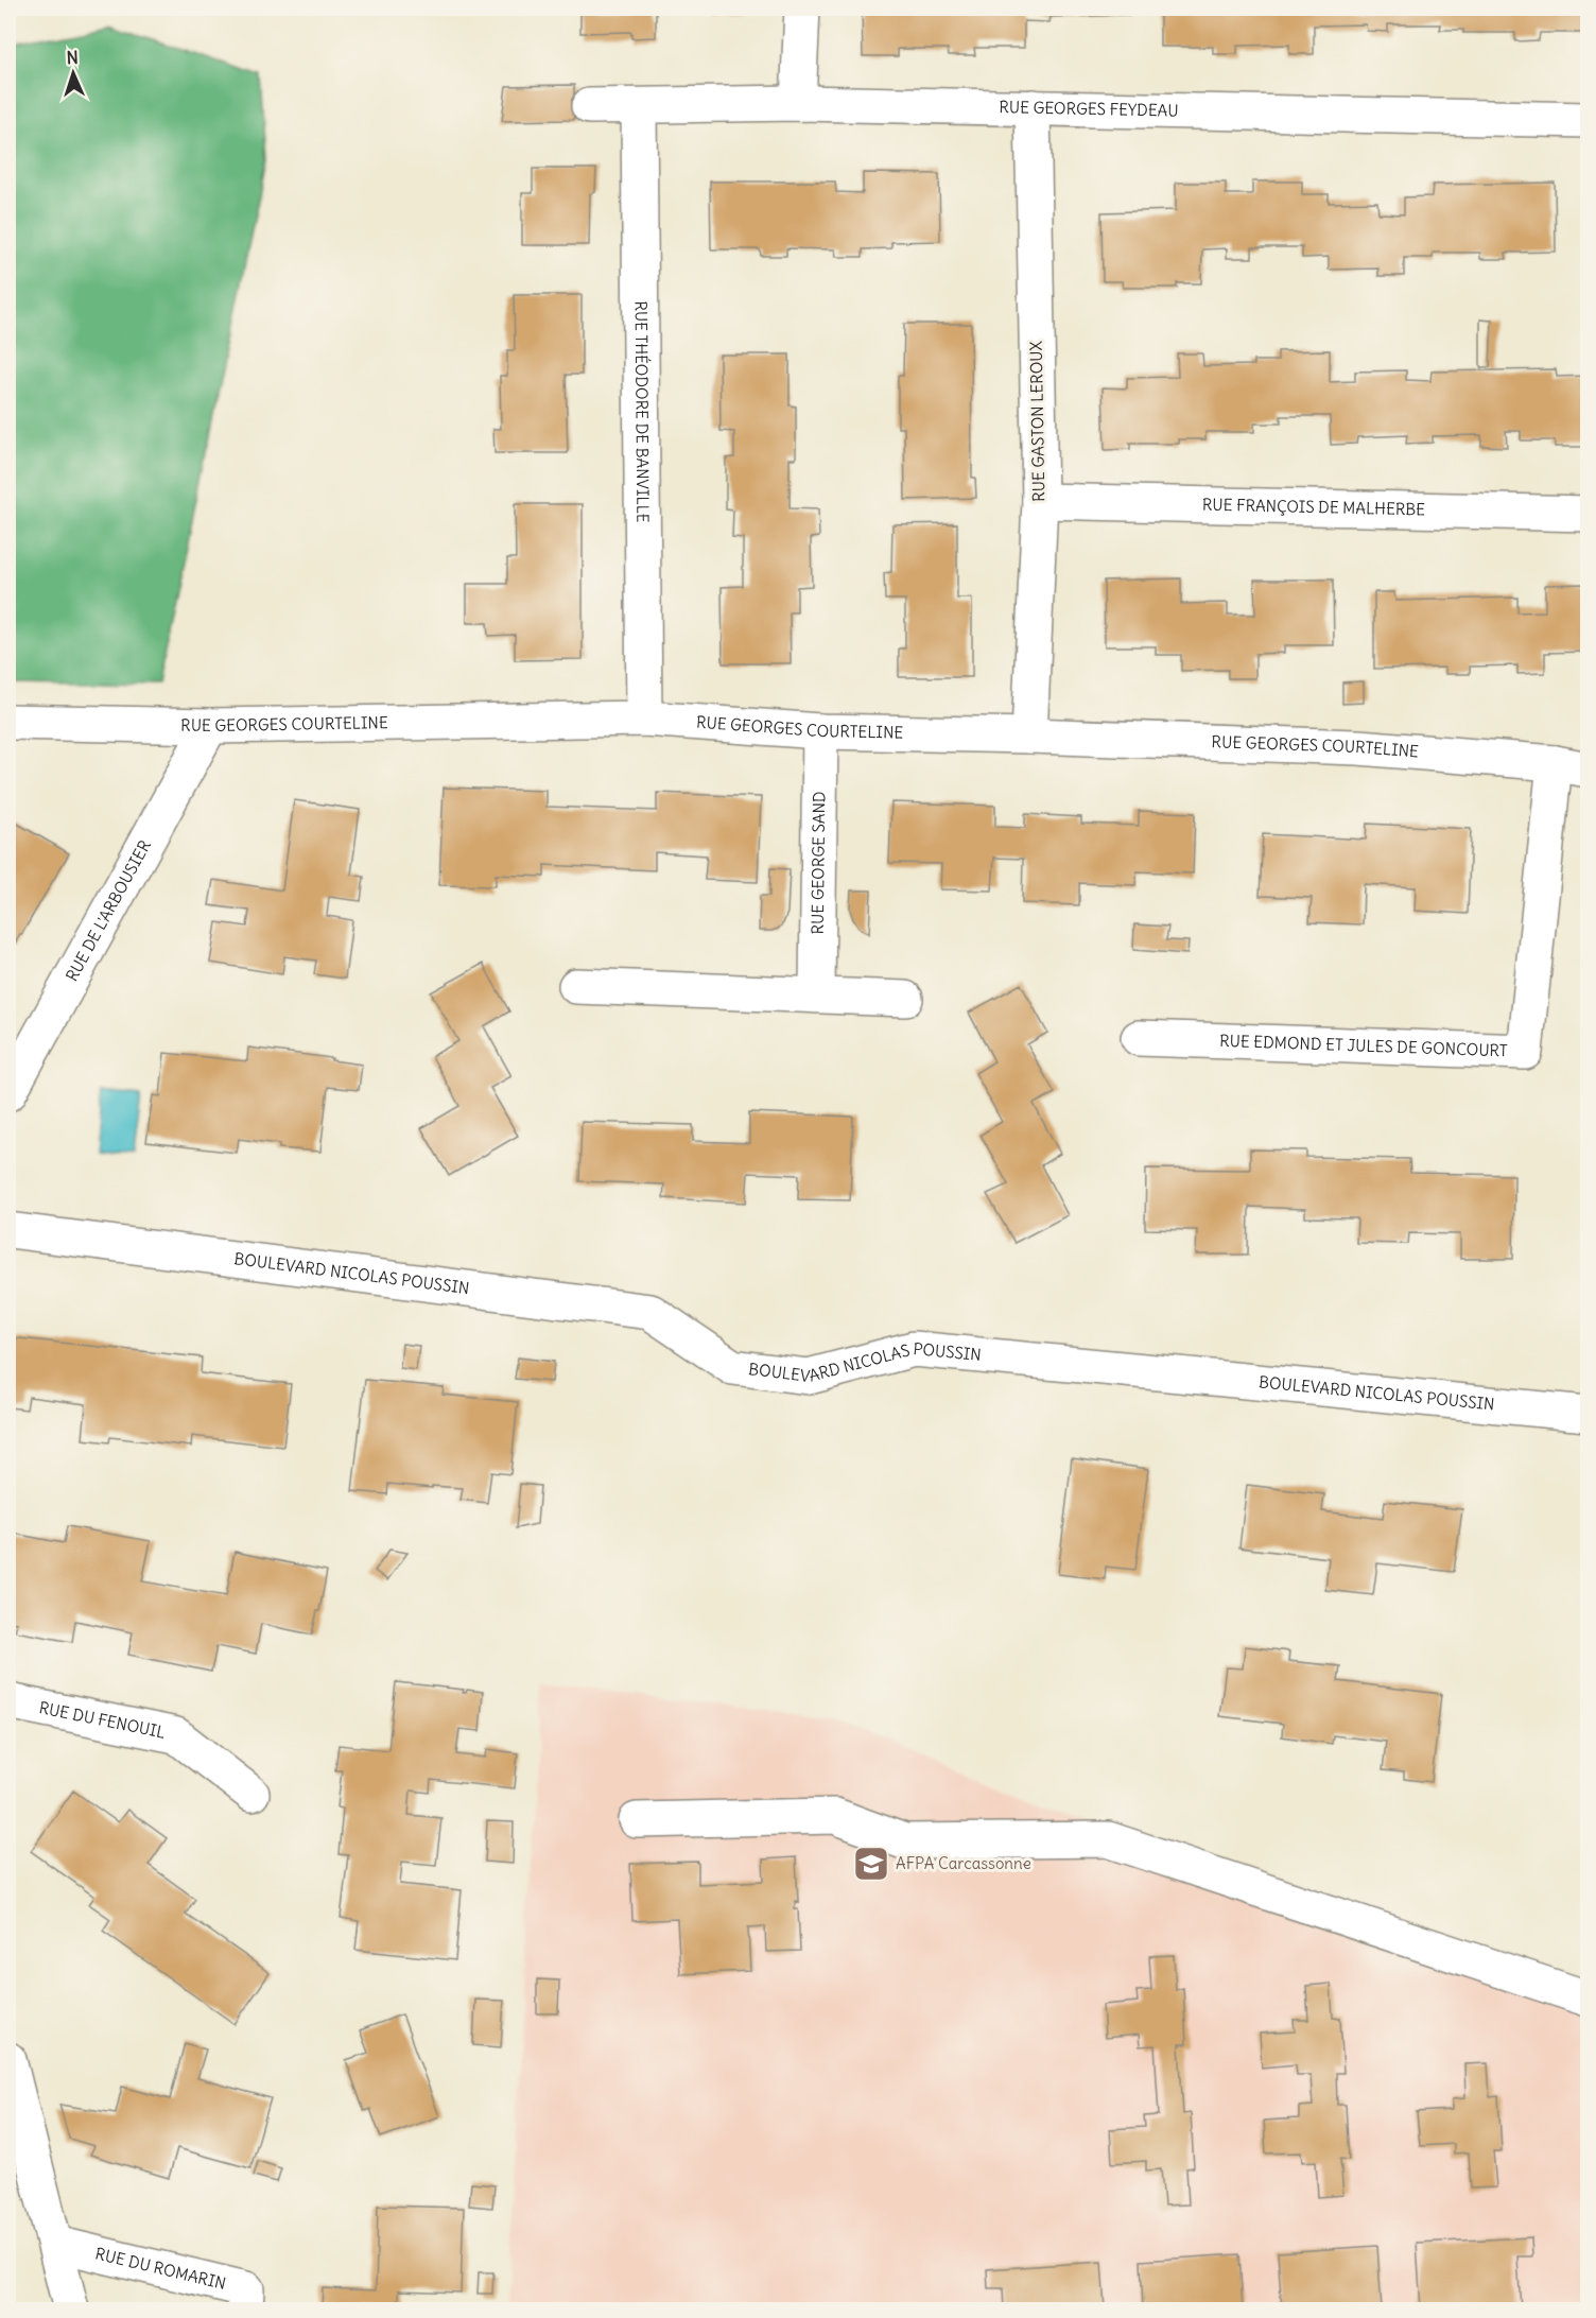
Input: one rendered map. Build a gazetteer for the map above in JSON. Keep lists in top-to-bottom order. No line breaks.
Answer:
{"streets":{"street":["RUE GEORGES FEYDEAU","RUE THÉODORE DE BANVILLE","RUE GASTON LEROUX","RUE FRANÇOIS DE MALHERBE","RUE GEORGES COURTELINE","RUE GEORGE SAND","RUE DE L'ARBOUSIER","RUE EDMOND ET JULES DE GONCOURT","BOULEVARD NICOLAS POUSSIN","RUE DU FENOUIL","RUE DU ROMARIN"]},"crossings":[["RUE GEORGES FEYDEAU","RUE THÉODORE DE BANVILLE"],["RUE GEORGES FEYDEAU","RUE GASTON LEROUX"],["RUE THÉODORE DE BANVILLE","RUE GEORGES COURTELINE"],["RUE GASTON LEROUX","RUE FRANÇOIS DE MALHERBE"],["RUE GASTON LEROUX","RUE GEORGES COURTELINE"],["RUE GEORGES COURTELINE","RUE GEORGE SAND"],["RUE GEORGES COURTELINE","RUE DE L'ARBOUSIER"],["RUE GEORGES COURTELINE","RUE EDMOND ET JULES DE GONCOURT"]],"places":{"school or university":["AFPA Carcassonne"]},"north":"top"}
